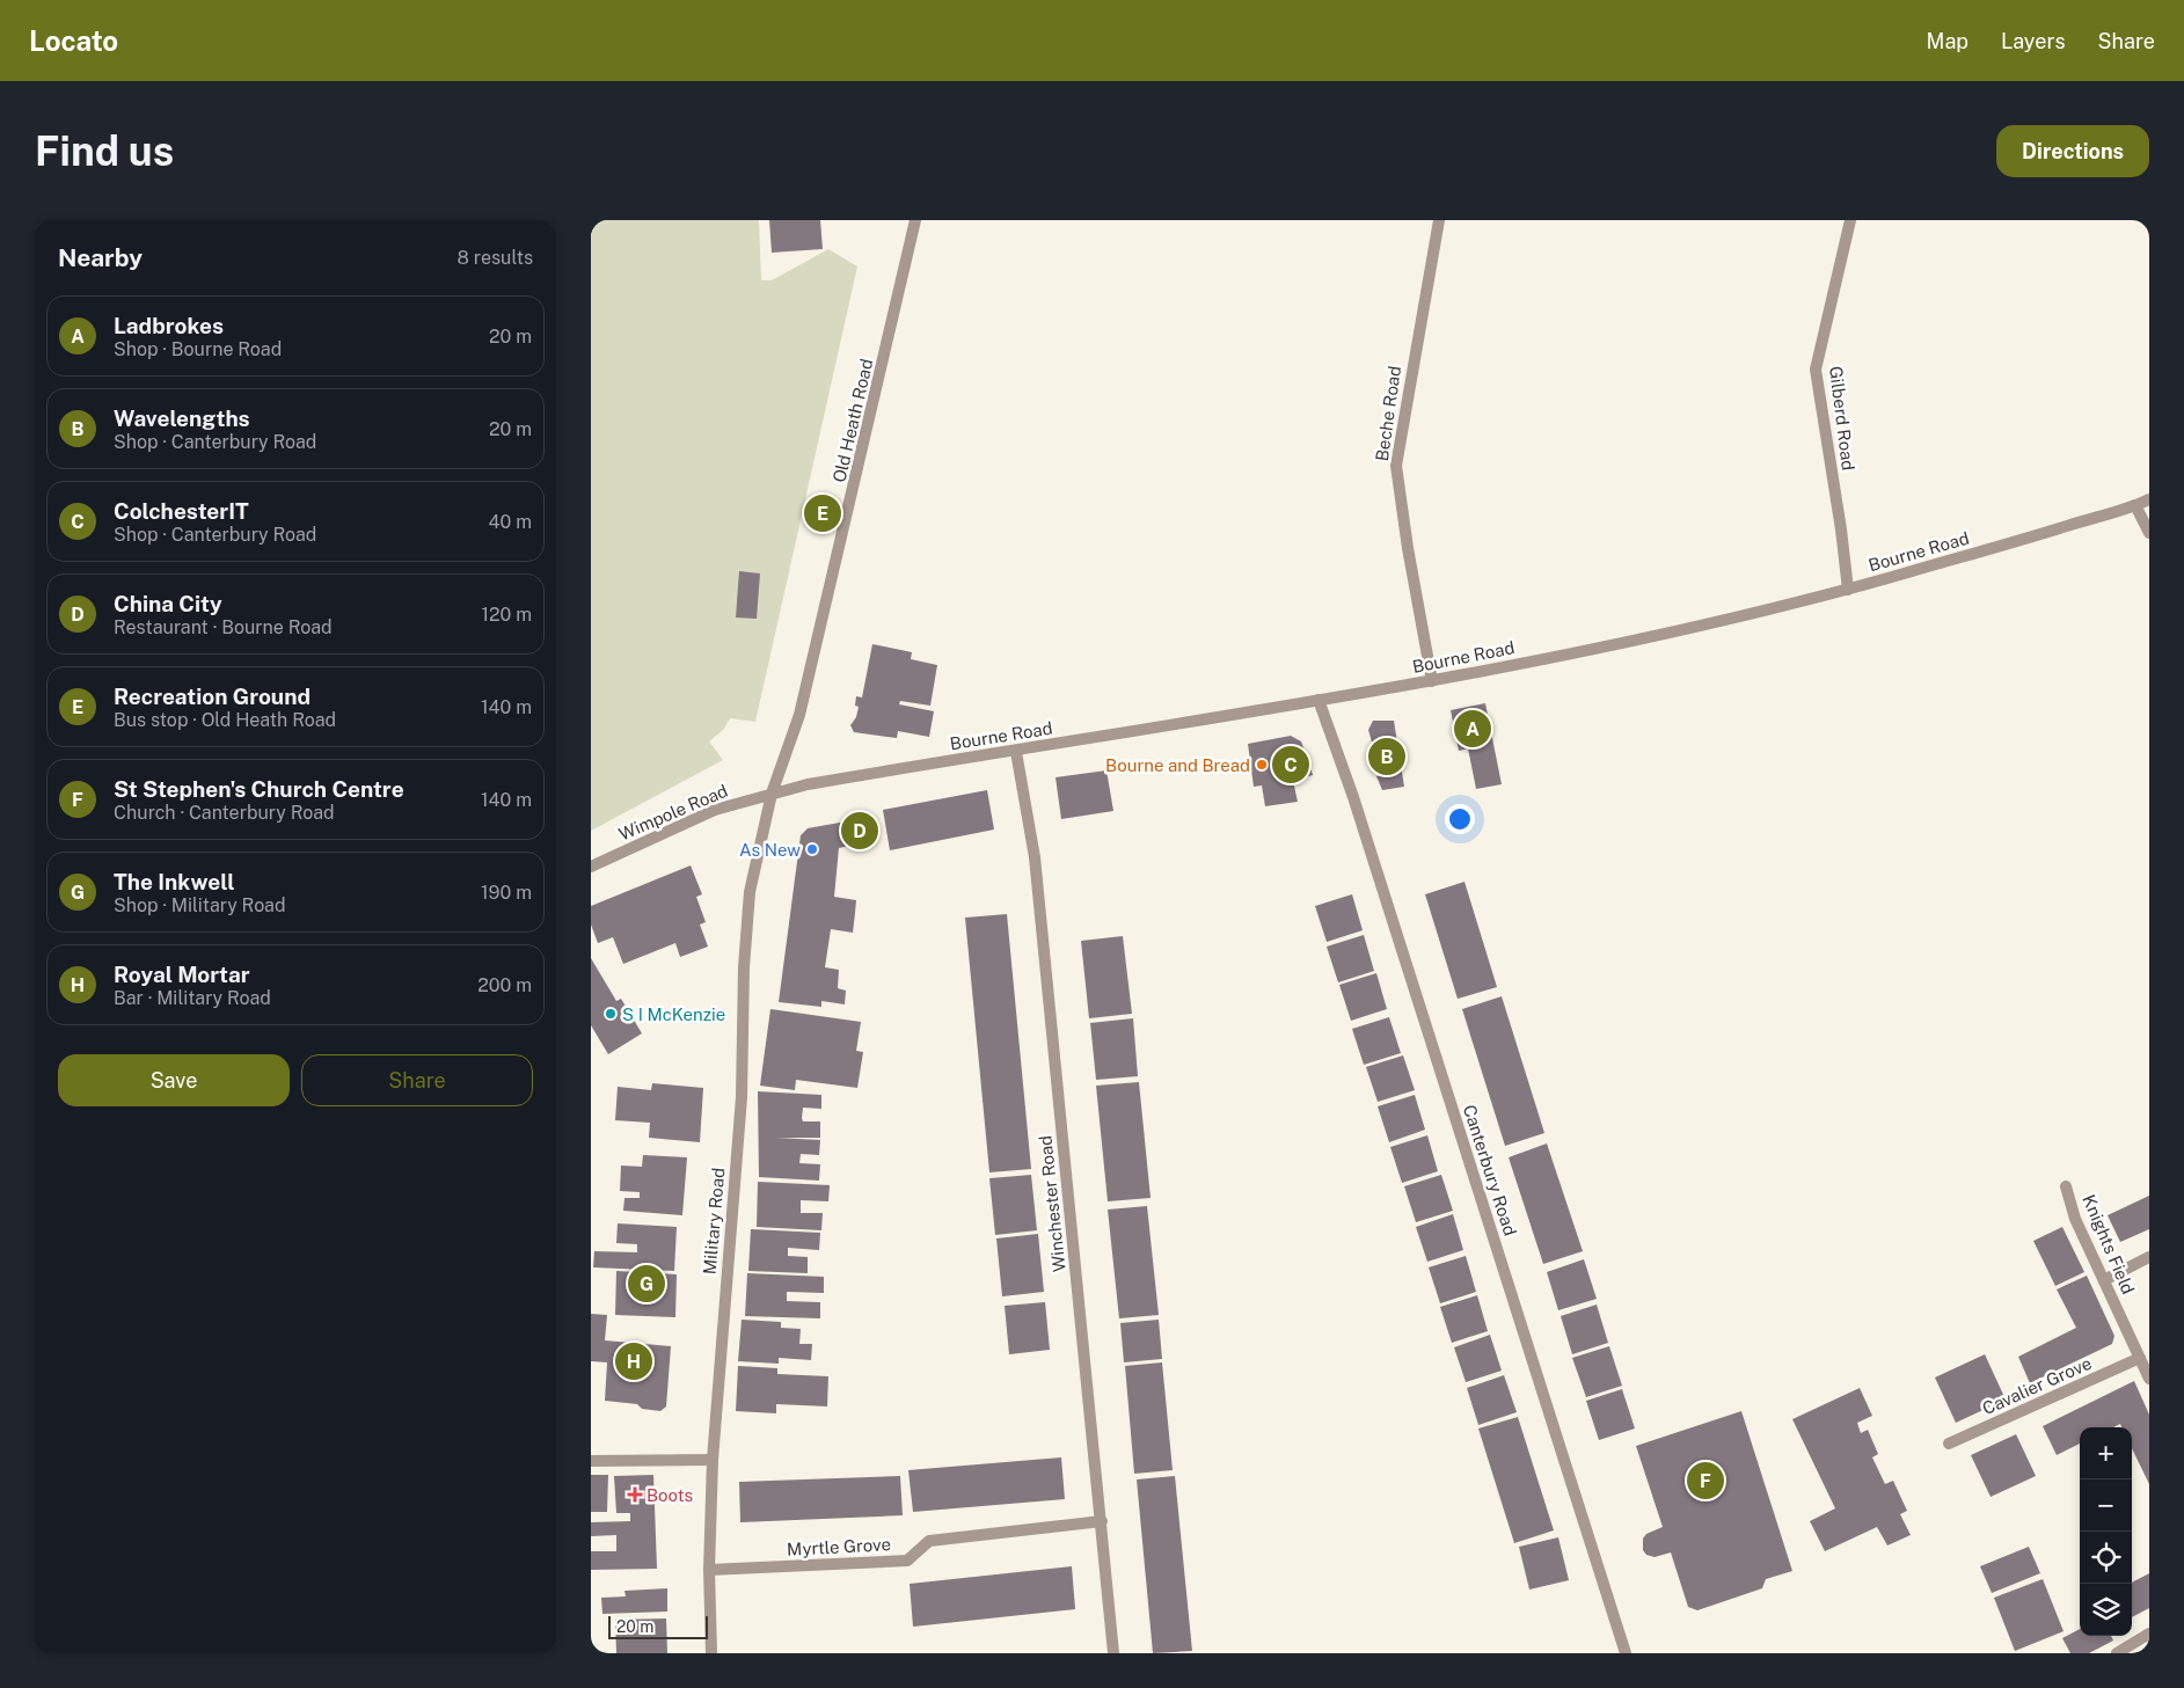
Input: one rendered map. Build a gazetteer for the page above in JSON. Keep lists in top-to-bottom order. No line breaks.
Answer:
{"streets":{"street":["Beche Road","Gilberd Road","Old Heath Road","Bourne Road","Wimpole Road","Canterbury Road","Winchester Road","Military Road","Knights Field","Cavalier Grove","Myrtle Grove"]},"crossings":[["Beche Road","Bourne Road"],["Gilberd Road","Bourne Road"],["Old Heath Road","Bourne Road"],["Old Heath Road","Wimpole Road"],["Old Heath Road","Military Road"],["Bourne Road","Wimpole Road"],["Bourne Road","Canterbury Road"],["Bourne Road","Winchester Road"],["Bourne Road","Military Road"],["Wimpole Road","Military Road"],["Winchester Road","Myrtle Grove"],["Military Road","Myrtle Grove"],["Knights Field","Cavalier Grove"]],"places":{"other":["Bourne and Bread","As New","S I McKenzie"],"health":["Boots"]},"scale_bar":"20 m","page":{"header":"Locato","nav":["Map","Layers","Share"],"buttons":["Directions",["Save","Share"]],"title":"Find us","heading":["Nearby","8 results"],"list":[{"mark":"A","name":"Ladbrokes","note":"Shop · Bourne Road","value":"20 m"},{"mark":"B","name":"Wavelengths","note":"Shop · Canterbury Road","value":"20 m"},{"mark":"C","name":"ColchesterIT","note":"Shop · Canterbury Road","value":"40 m"},{"mark":"D","name":"China City","note":"Restaurant · Bourne Road","value":"120 m"},{"mark":"E","name":"Recreation Ground","note":"Bus stop · Old Heath Road","value":"140 m"},{"mark":"F","name":"St Stephen's Church Centre","note":"Church · Canterbury Road","value":"140 m"},{"mark":"G","name":"The Inkwell","note":"Shop · Military Road","value":"190 m"},{"mark":"H","name":"Royal Mortar","note":"Bar · Military Road","value":"200 m"}],"pins":["E","A","B","C","D","G","H","F"],"map_buttons":["+","−"],"scale":"20 m"}}
